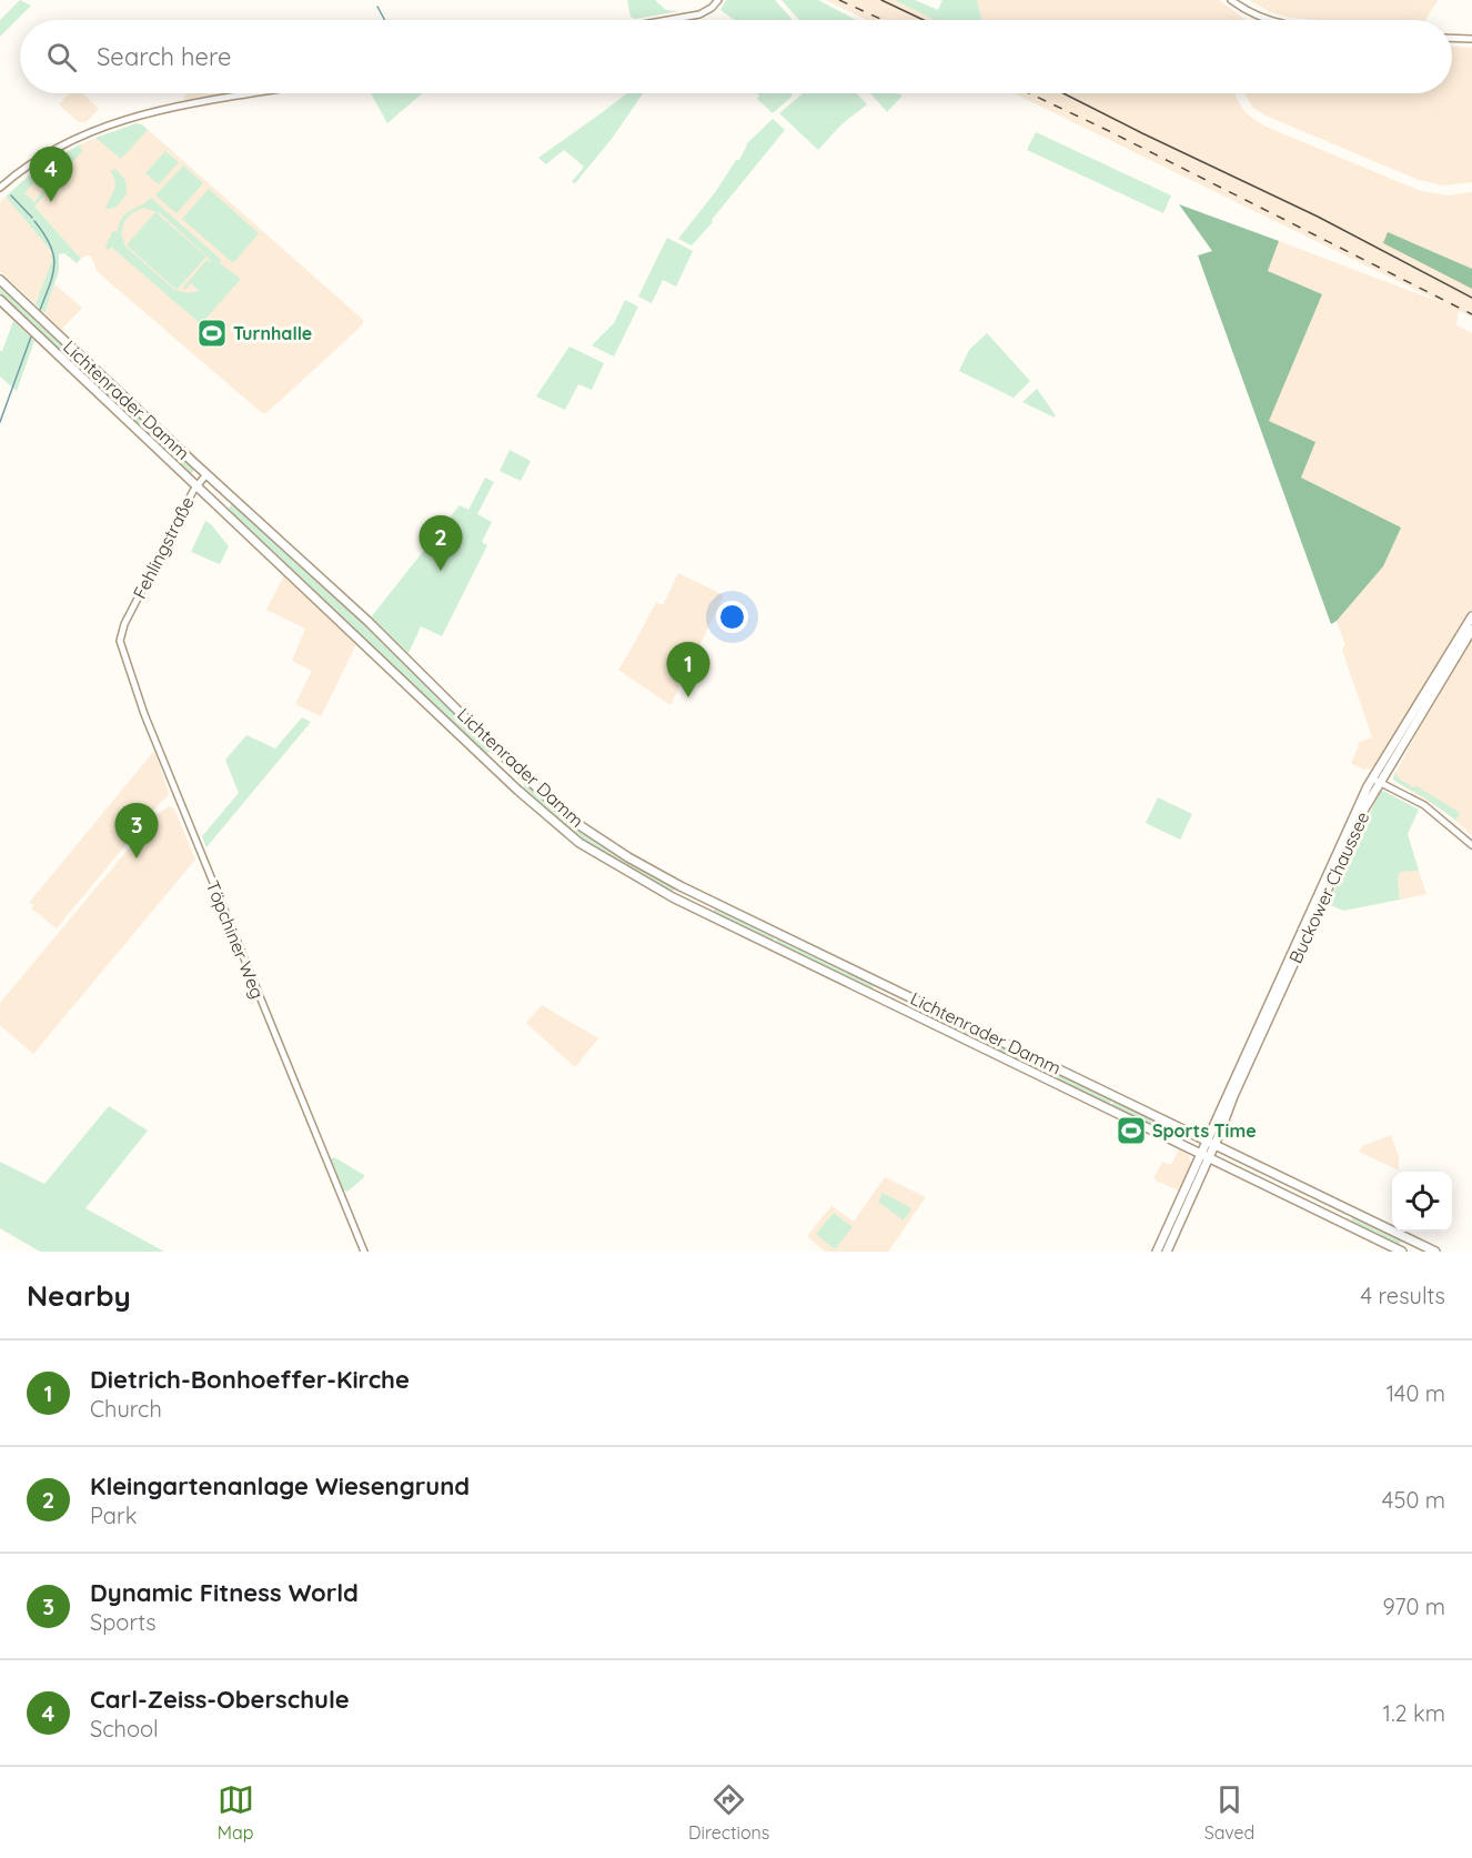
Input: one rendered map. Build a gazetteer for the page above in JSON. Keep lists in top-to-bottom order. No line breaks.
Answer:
{"streets":{"main road":["Lichtenrader Damm","Buckower Chaussee"],"street":["Fehlingstraße","Töpchiner Weg"]},"crossings":[["Lichtenrader Damm","Fehlingstraße"],["Lichtenrader Damm","Buckower Chaussee"],["Fehlingstraße","Töpchiner Weg"]],"places":{"sports":["Turnhalle","Sports Time"]},"page":{"search":"Search here","pins":["4","2","1","3"],"heading":["Nearby","4 results"],"list":[{"mark":"1","name":"Dietrich-Bonhoeffer-Kirche","note":"Church","value":"140 m"},{"mark":"2","name":"Kleingartenanlage Wiesengrund","note":"Park","value":"450 m"},{"mark":"3","name":"Dynamic Fitness World","note":"Sports","value":"970 m"},{"mark":"4","name":"Carl-Zeiss-Oberschule","note":"School","value":"1.2 km"}],"nav":["Map","Directions","Saved"]}}
